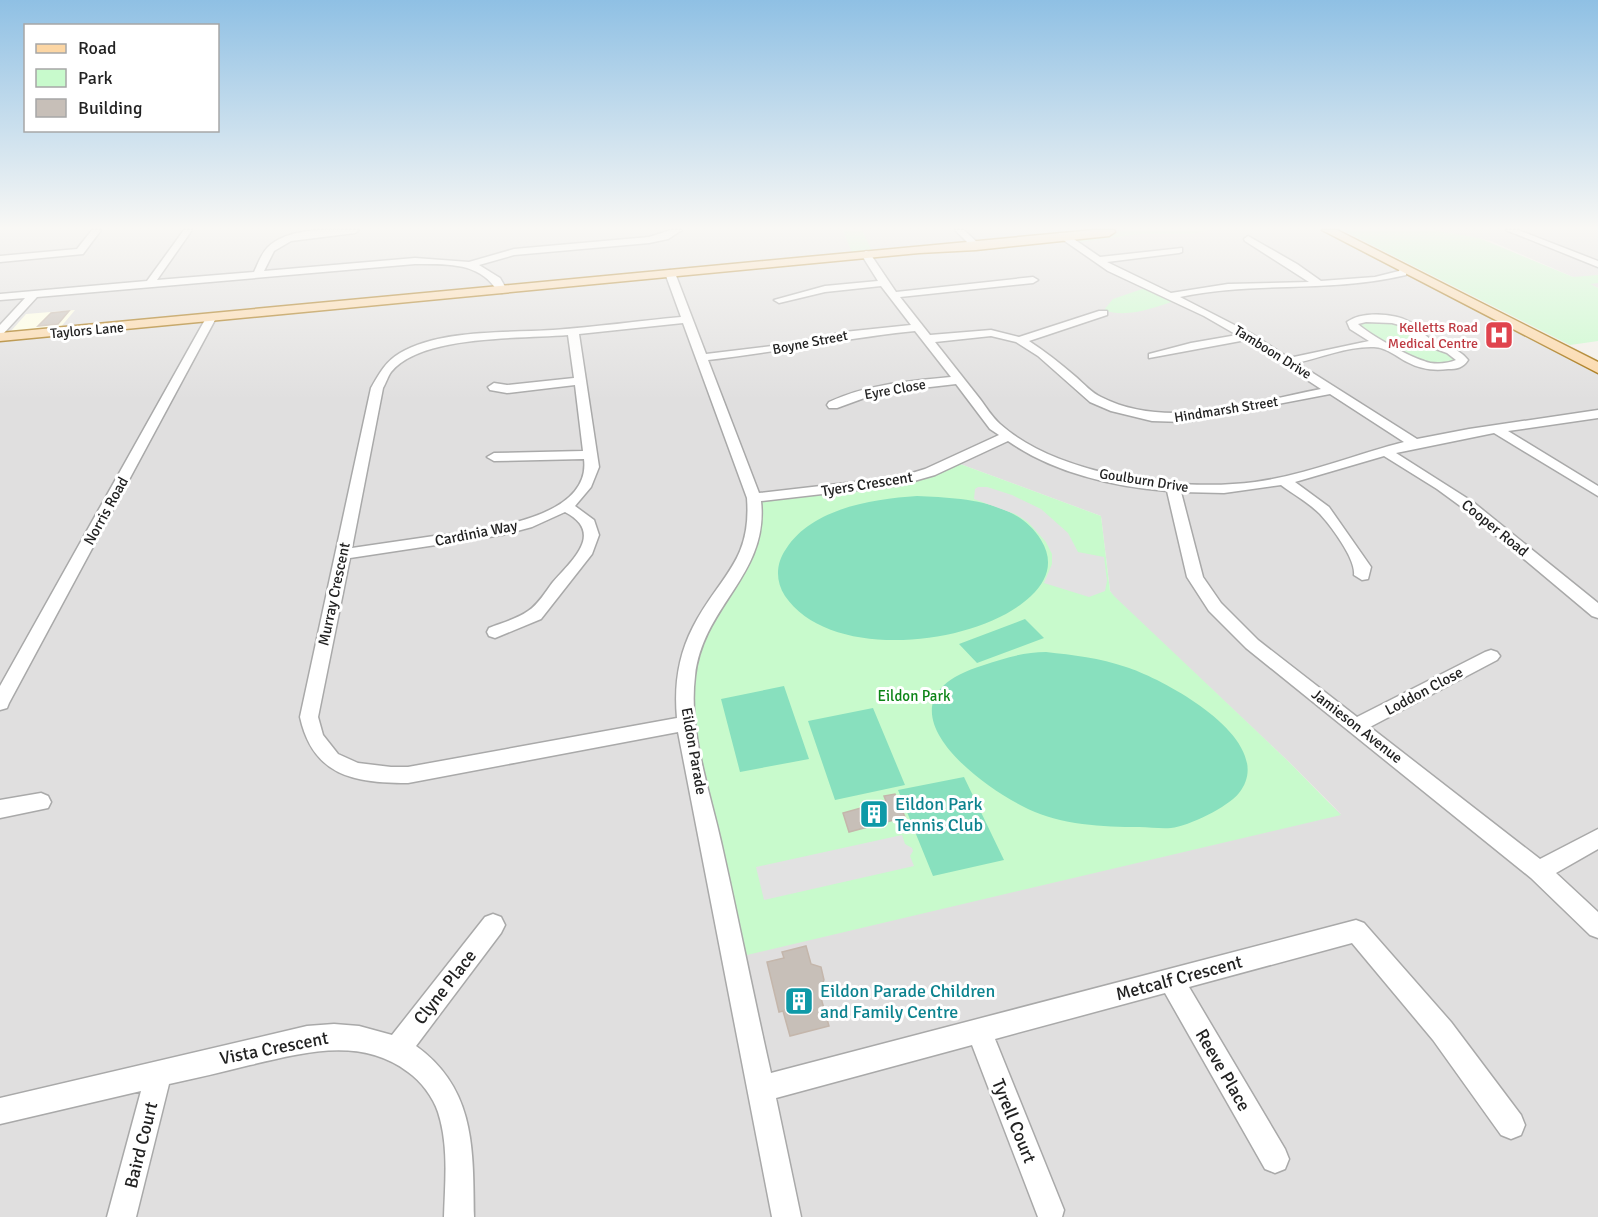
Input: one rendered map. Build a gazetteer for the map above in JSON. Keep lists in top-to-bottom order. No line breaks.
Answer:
{"streets":{"main road":["Taylors Lane"],"street":["Boyne Street","Tamboon Drive","Eyre Close","Hindmarsh Street","Goulburn Drive","Tyers Crescent","Norris Road","Cooper Road","Cardinia Way","Murray Crescent","Loddon Close","Jamieson Avenue","Eildon Parade","Metcalf Crescent","Clyne Place","Vista Crescent","Reeve Place","Tyrell Court","Baird Court"]},"crossings":[["Taylors Lane","Norris Road"],["Boyne Street","Goulburn Drive"],["Boyne Street","Eildon Parade"],["Tamboon Drive","Hindmarsh Street"],["Tamboon Drive","Goulburn Drive"],["Eyre Close","Goulburn Drive"],["Hindmarsh Street","Goulburn Drive"],["Goulburn Drive","Tyers Crescent"],["Goulburn Drive","Cooper Road"],["Goulburn Drive","Jamieson Avenue"],["Tyers Crescent","Eildon Parade"],["Cardinia Way","Murray Crescent"],["Murray Crescent","Eildon Parade"],["Loddon Close","Jamieson Avenue"],["Eildon Parade","Metcalf Crescent"],["Metcalf Crescent","Reeve Place"],["Metcalf Crescent","Tyrell Court"],["Clyne Place","Vista Crescent"],["Vista Crescent","Baird Court"]],"parks":["Eildon Park"],"places":{"hospital":["Kelletts Road Medical Centre"],"building":["Eildon Park Tennis Club","Eildon Parade Children and Family Centre"]},"legend":["Road","Park","Building"]}
